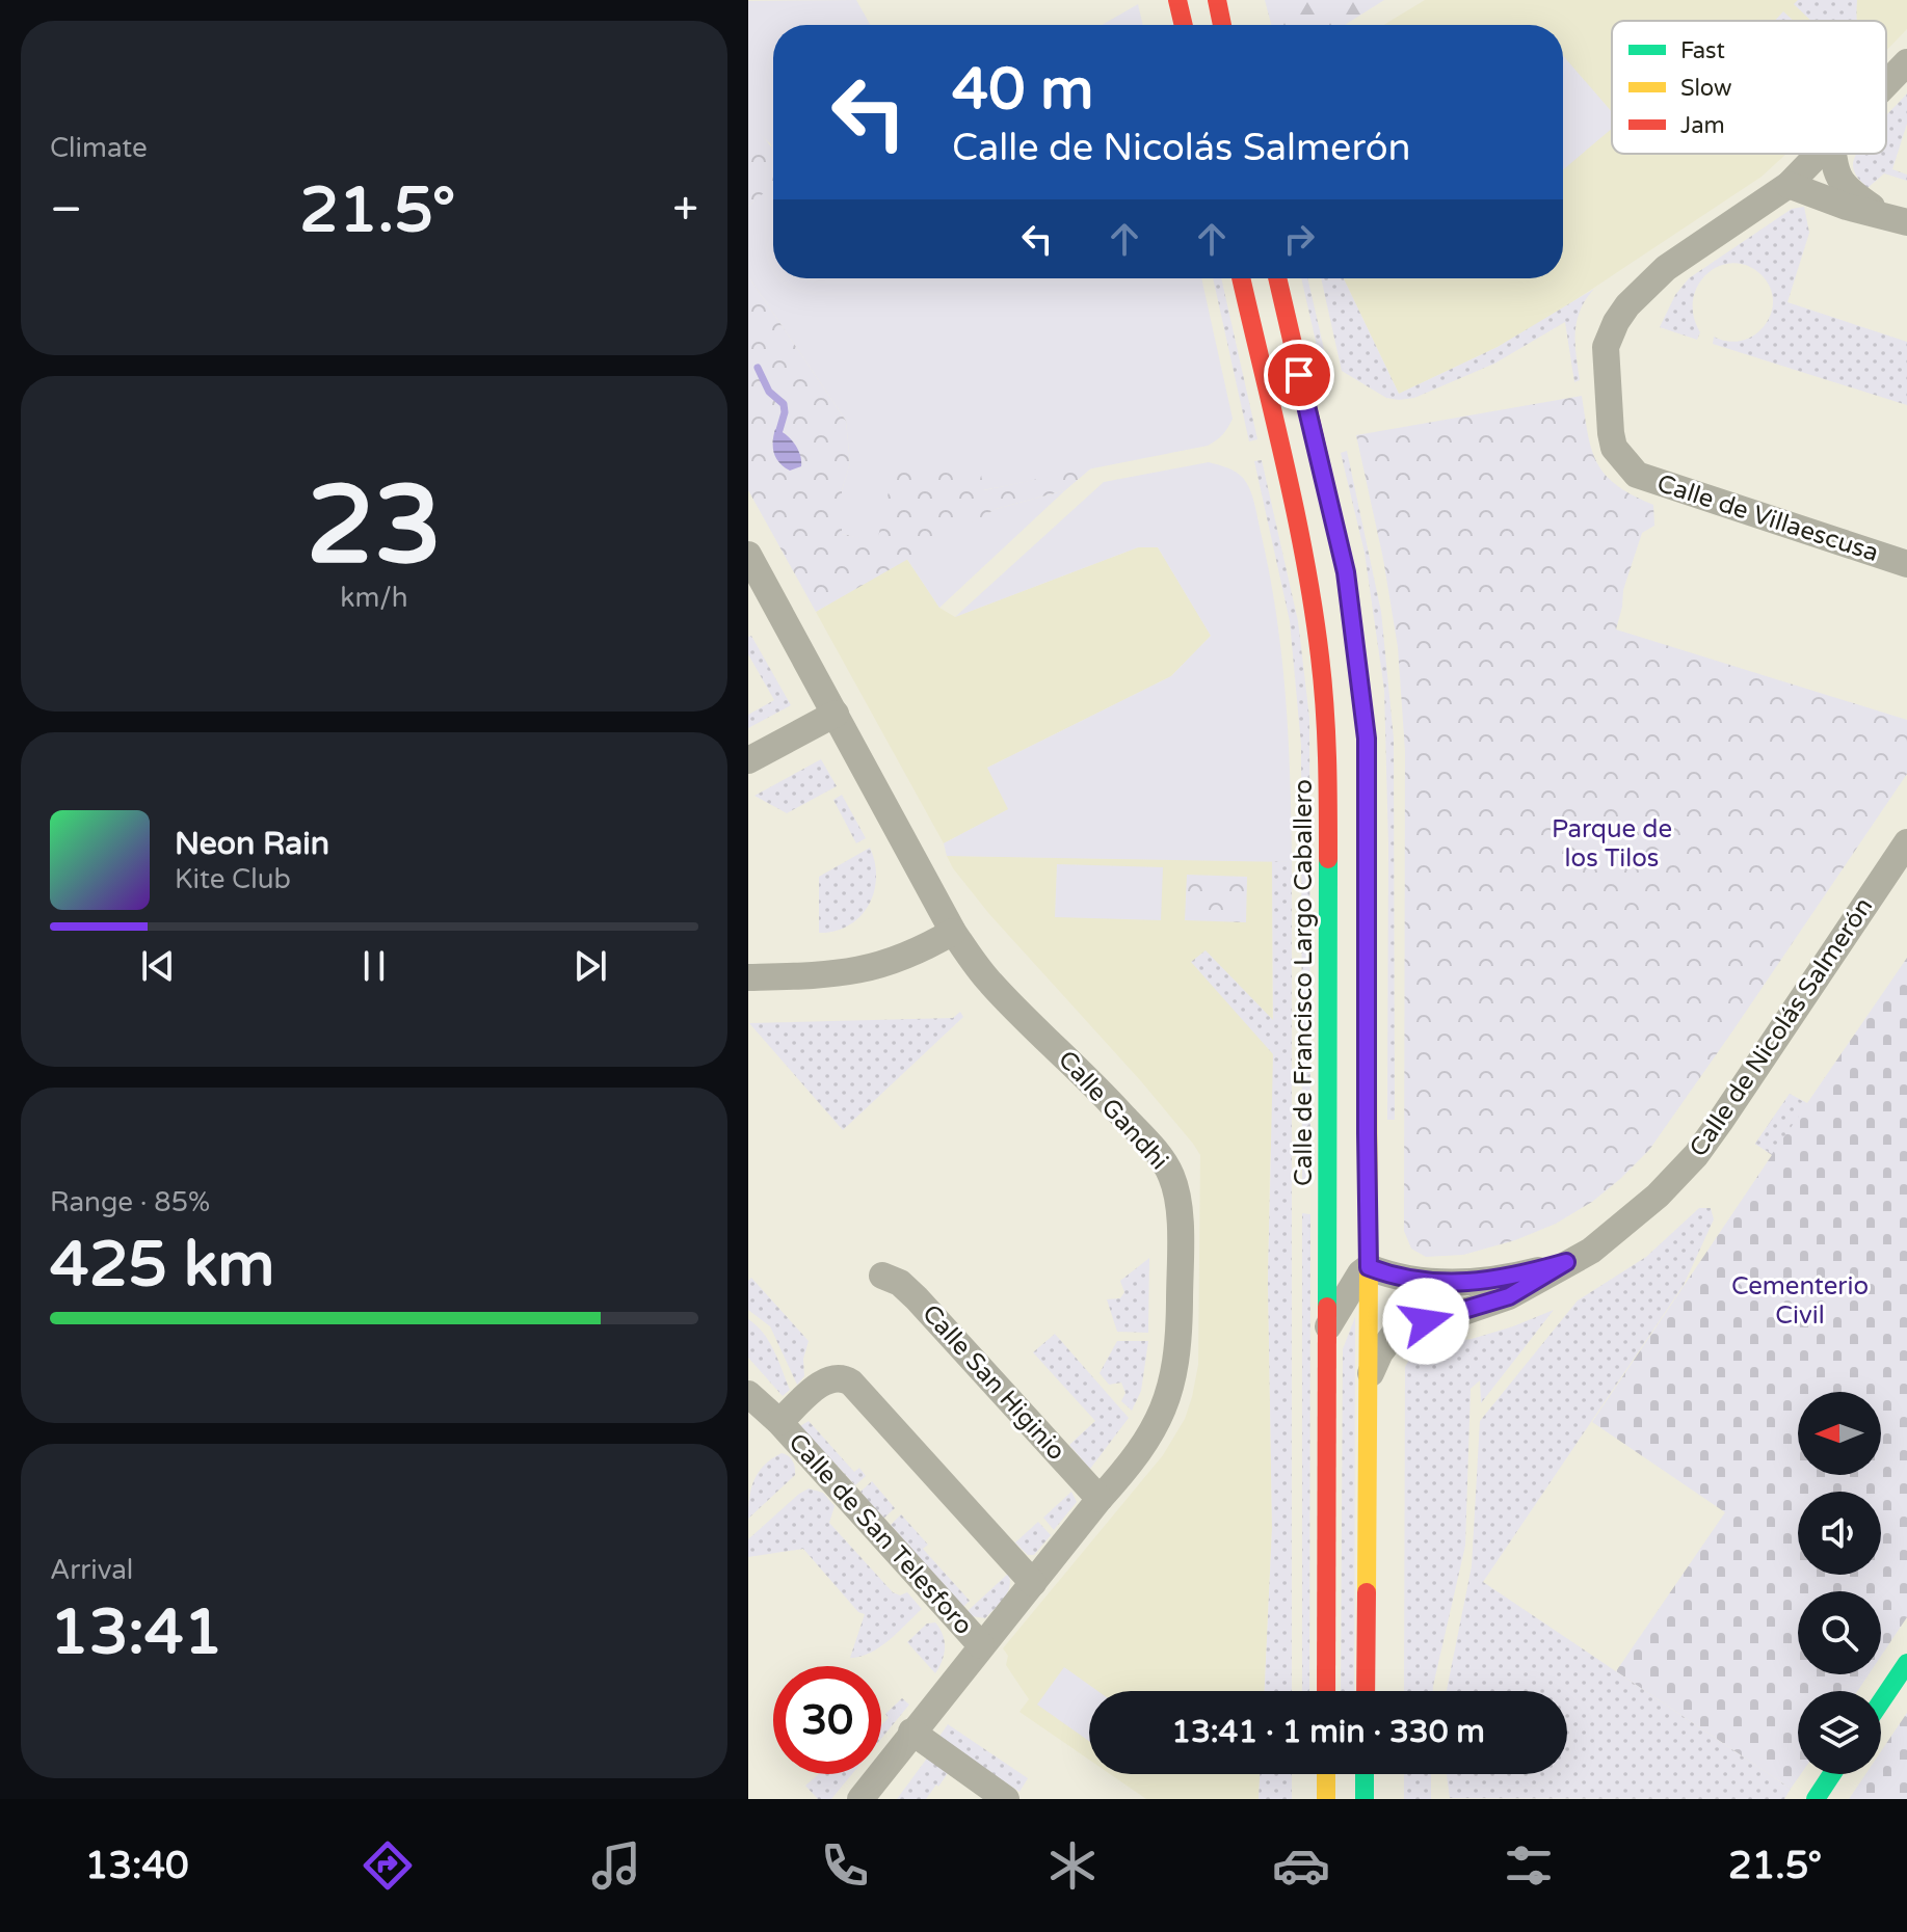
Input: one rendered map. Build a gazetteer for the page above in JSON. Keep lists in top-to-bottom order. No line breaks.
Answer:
{"streets":{"main road":["Calle de Francisco Largo Caballero"],"street":["Calle de Villaescusa","Calle de Nicolás Salmerón","Calle Gandhi","Calle San Higinio","Calle de San Telesforo"]},"crossings":[["Calle Gandhi","Calle San Higinio"],["Calle Gandhi","Calle de San Telesforo"]],"parks":["Parque de los Tilos","Cementerio Civil"],"legend":["Fast","Slow","Jam"],"north":"left","page":{"tile":["Climate",["23","km/h"],["Range · 85%","425 km"],["Arrival","13:41"]],"turn":["40 m","Calle de Nicolás Salmerón"],"heat":["−","21.5°","+"],"song":["Neon Rain","Kite Club"],"limit":"30","trip":"13:41 · 1 min · 330 m","tabs":["13:40","21.5°"]}}
